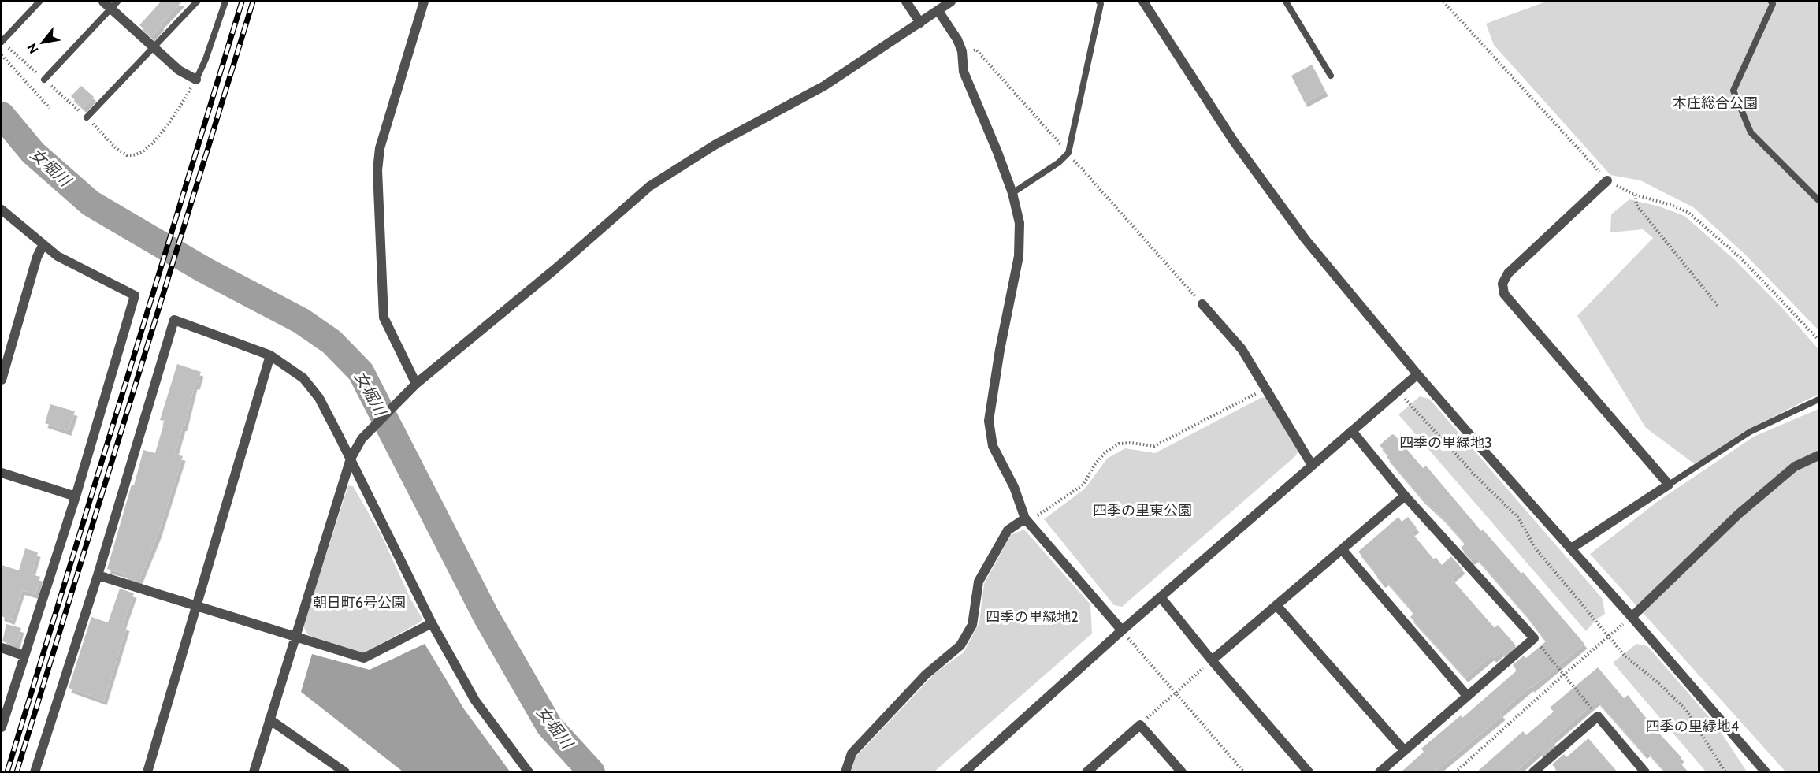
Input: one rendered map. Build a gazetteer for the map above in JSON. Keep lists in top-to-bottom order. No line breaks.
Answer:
{"water":["女堀川"],"parks":["本庄総合公園","四季の里緑地3","四季の里東公園","朝日町6号公園","四季の里緑地2","四季の里緑地4"],"north":"bottom left"}
